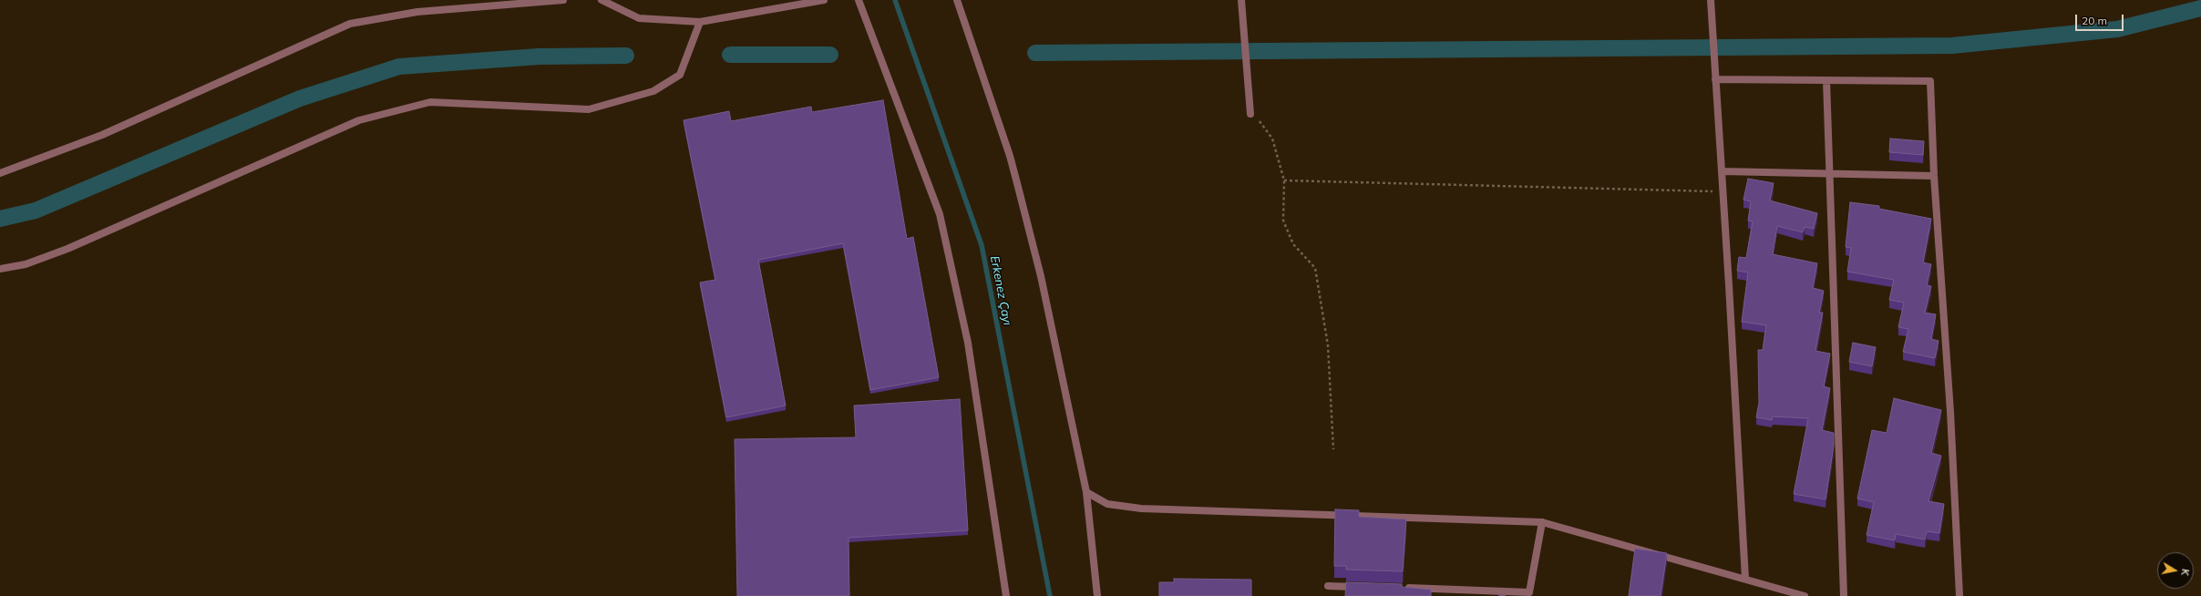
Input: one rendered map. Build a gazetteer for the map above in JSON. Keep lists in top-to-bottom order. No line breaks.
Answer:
{"water":["Erkenez Çayı"],"scale_bar":"20 m","north":"right"}
